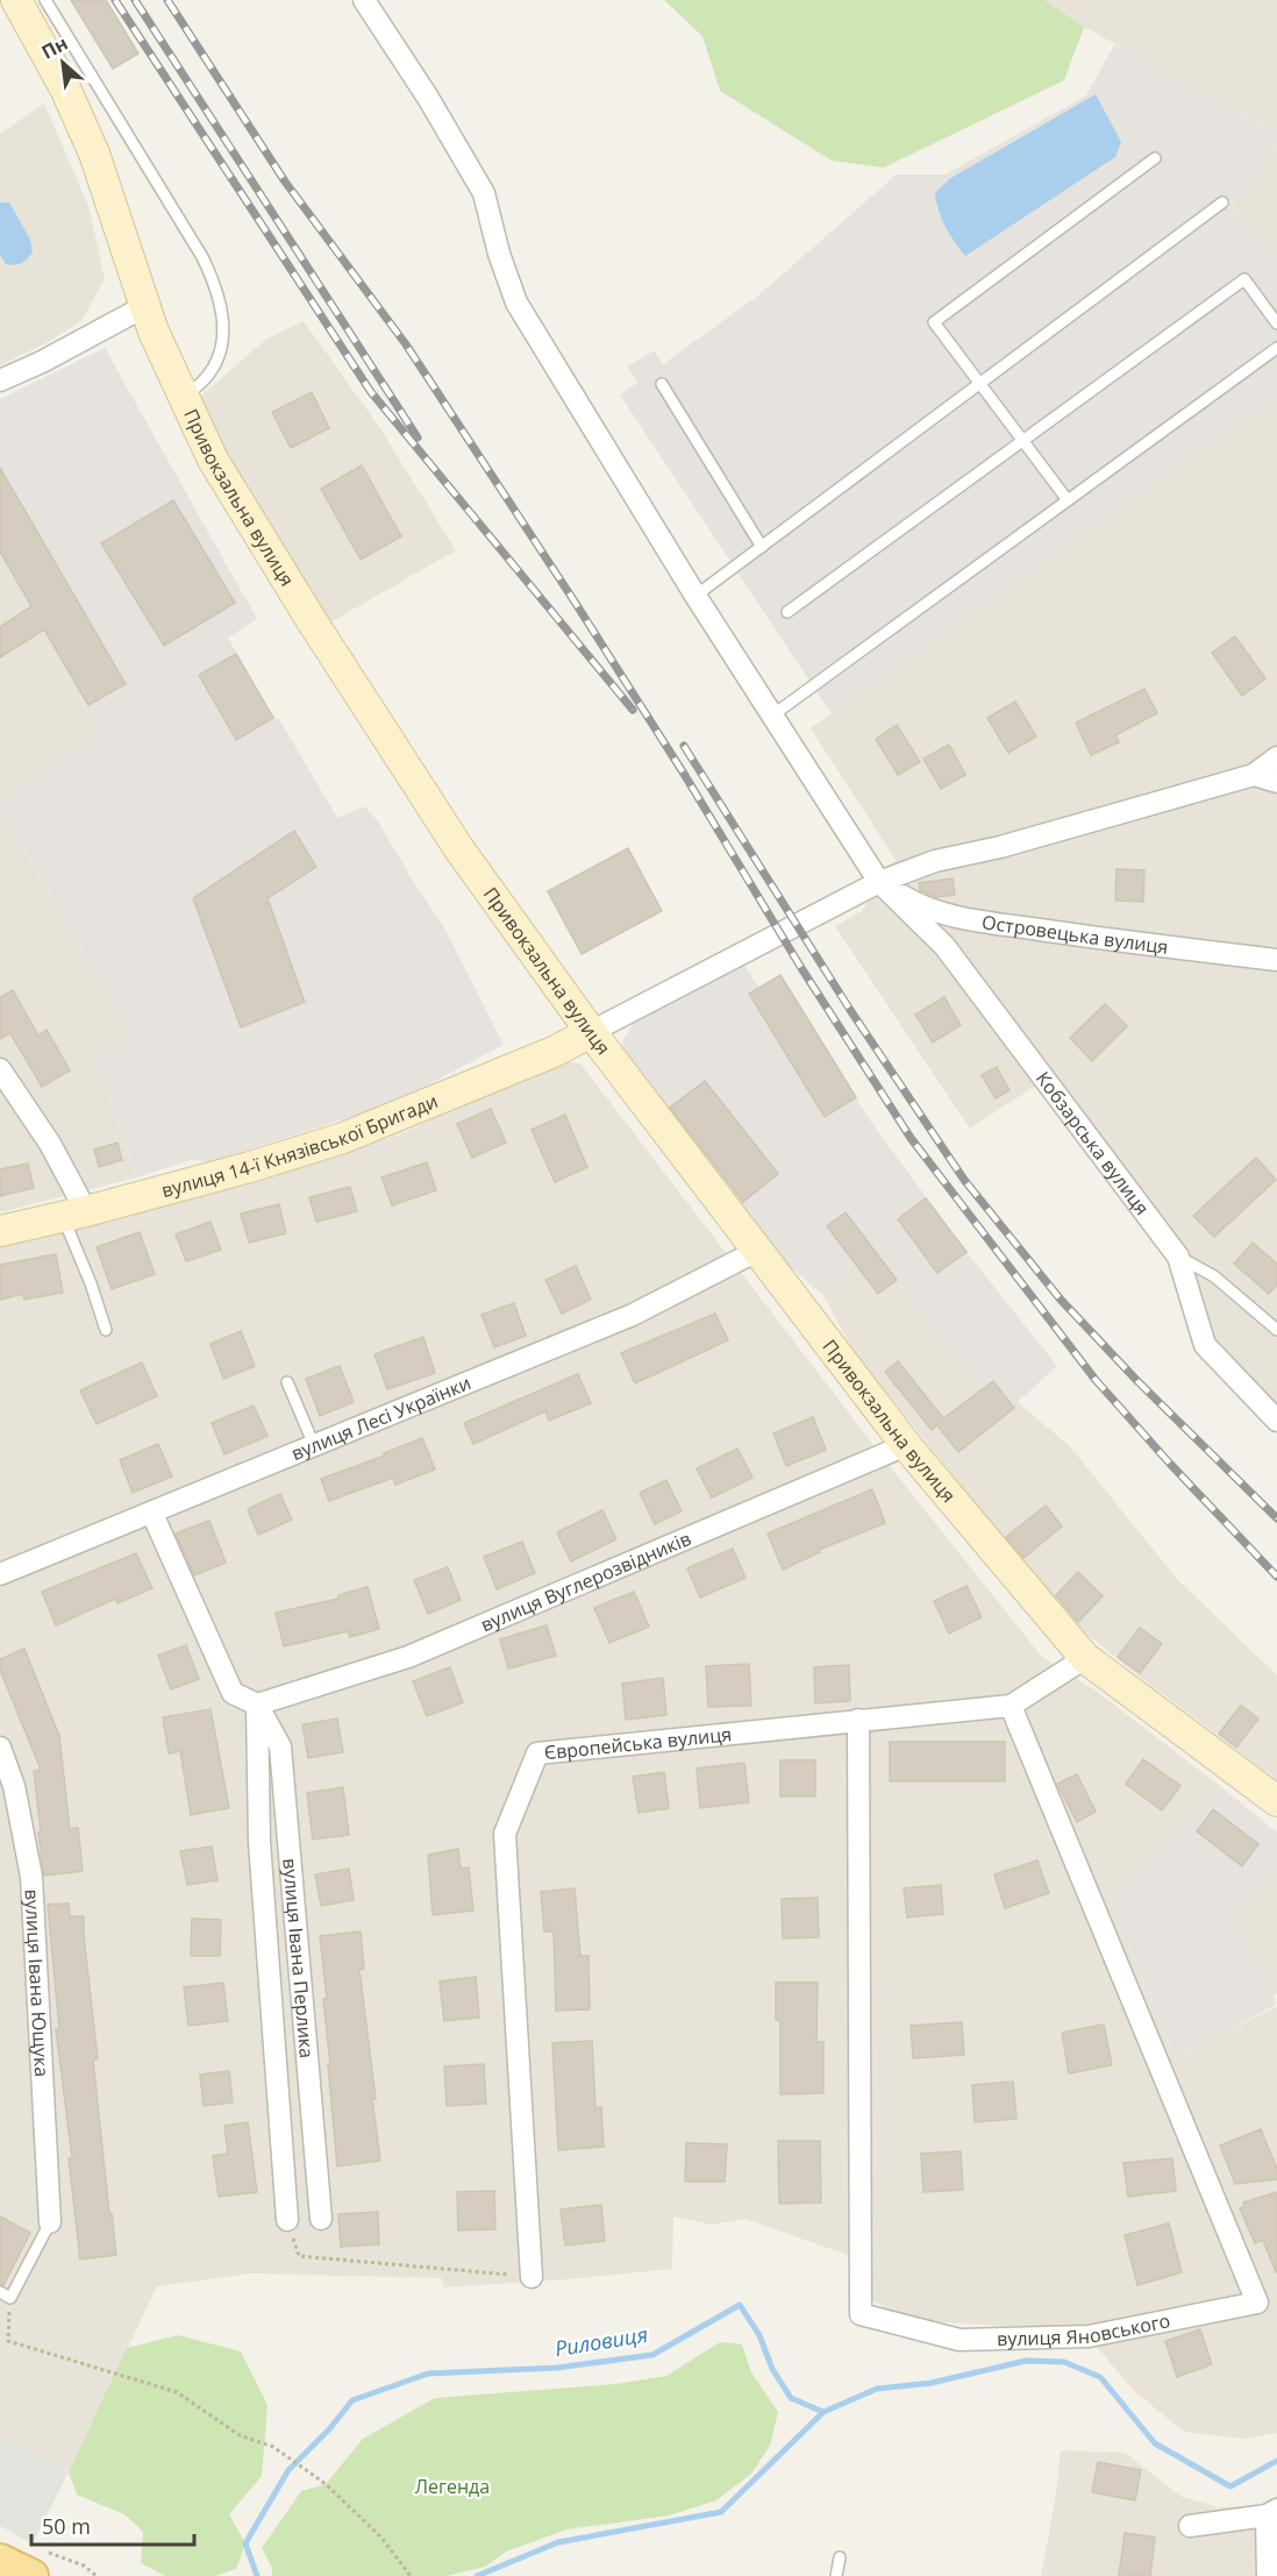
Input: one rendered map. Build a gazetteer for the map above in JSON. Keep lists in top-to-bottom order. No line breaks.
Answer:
{"streets":{"street":["Привокзальна вулиця","Островецька вулиця","Кобзарська вулиця","вулиця 14-ї Князівської Бригади","вулиця Лесі Українки","вулиця Вуглерозвідників","Європейська вулиця","вулиця Івана Перлика","вулиця Івана Ющука","вулиця Яновського"]},"crossings":[["Привокзальна вулиця","вулиця 14-ї Князівської Бригади"],["Привокзальна вулиця","вулиця Лесі Українки"],["Привокзальна вулиця","вулиця Вуглерозвідників"],["Привокзальна вулиця","Європейська вулиця"],["Островецька вулиця","Кобзарська вулиця"],["вулиця Лесі Українки","вулиця Івана Перлика"],["вулиця Вуглерозвідників","вулиця Івана Перлика"],["Європейська вулиця","вулиця Яновського"]],"water":["Риловиця"],"parks":["Легенда"],"scale_bar":"50 m","north":"top left"}
